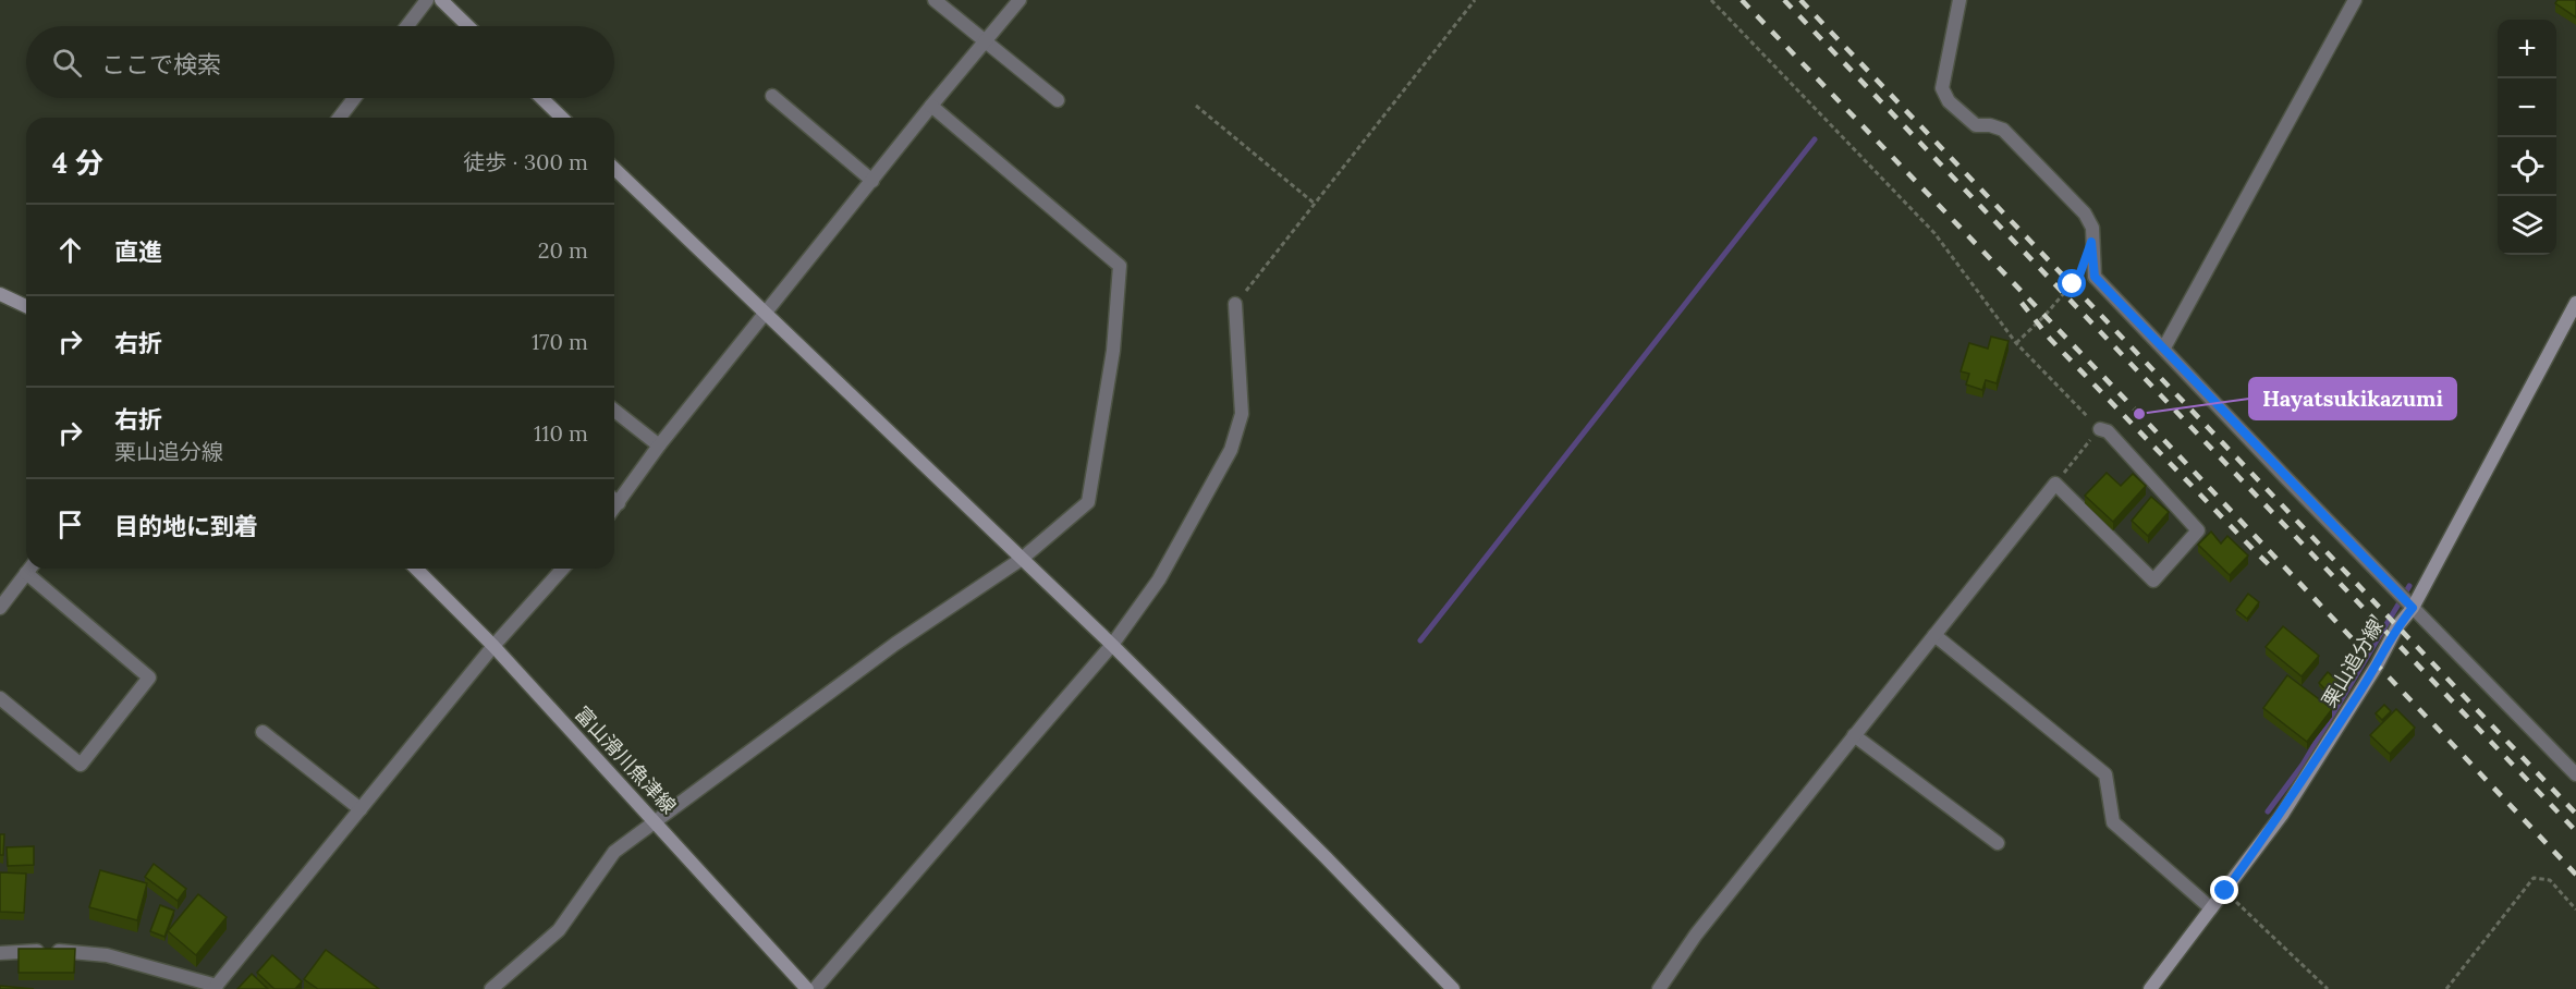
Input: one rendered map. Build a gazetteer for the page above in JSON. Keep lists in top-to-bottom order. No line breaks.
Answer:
{"streets":{"main road":["栗山追分線","富山滑川魚津線"]},"places":["Hayatsukikazumi"],"page":{"map_buttons":["+","−"],"search":"ここで検索","heading":["4 分","徒歩 · 300 m"],"list":[["直進","20 m"],["右折","170 m"],["右折","栗山追分線","110 m"],"目的地に到着"]}}
